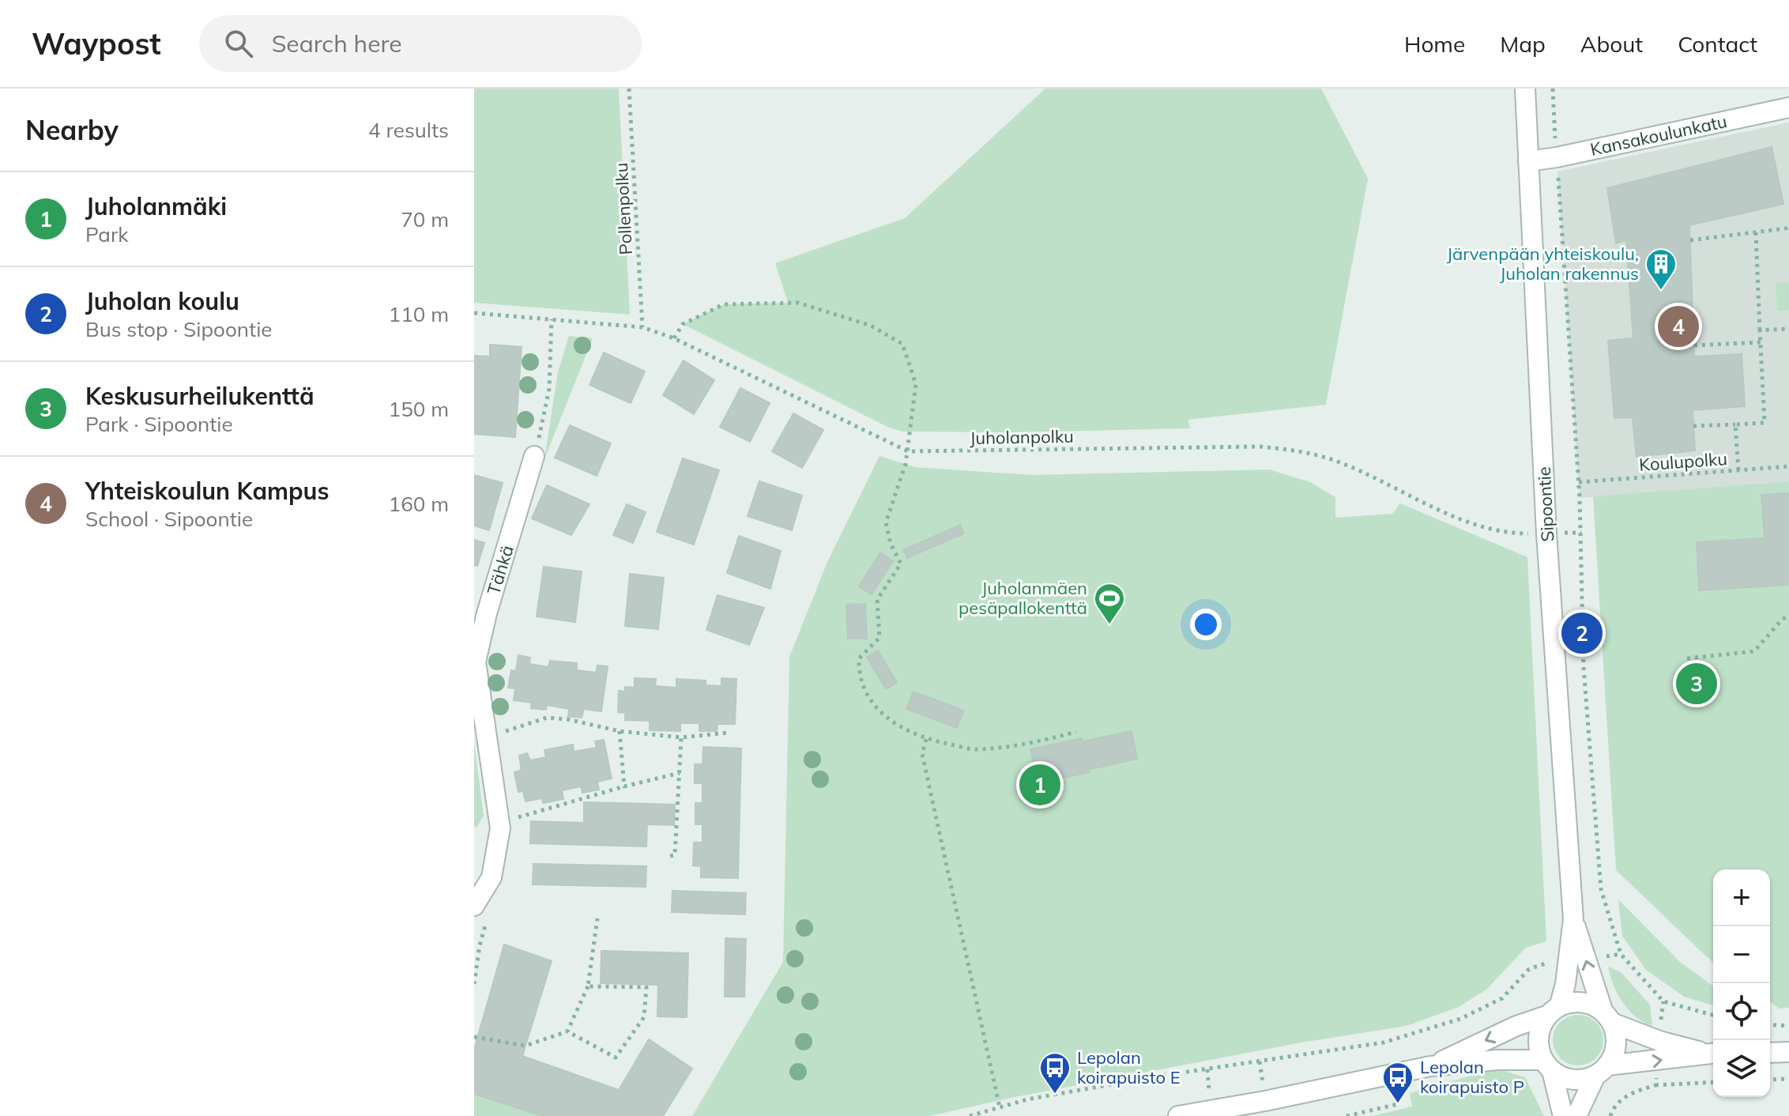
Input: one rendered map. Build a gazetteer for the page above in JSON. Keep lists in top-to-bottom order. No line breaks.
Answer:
{"streets":{"street":["Kansakoulunkatu","Sipoontie","Tähkä"],"path":["Pollenpolku","Juholanpolku","Koulupolku"]},"crossings":[["Kansakoulunkatu","Sipoontie"],["Pollenpolku","Juholanpolku"],["Juholanpolku","Sipoontie"]],"places":{"building":["Järvenpään yhteiskoulu, Juholan rakennus"],"sports":["Juholanmäen pesäpallokenttä"],"bus stop":["Lepolan koirapuisto E","Lepolan koirapuisto P"]},"page":{"header":"Waypost","search":"Search here","nav":["Home","Map","About","Contact"],"heading":["Nearby","4 results"],"list":[{"mark":"1","name":"Juholanmäki","note":"Park","value":"70 m"},{"mark":"2","name":"Juholan koulu","note":"Bus stop · Sipoontie","value":"110 m"},{"mark":"3","name":"Keskusurheilukenttä","note":"Park · Sipoontie","value":"150 m"},{"mark":"4","name":"Yhteiskoulun Kampus","note":"School · Sipoontie","value":"160 m"}],"pins":["4","2","3","1"],"map_buttons":["+","−"]}}
